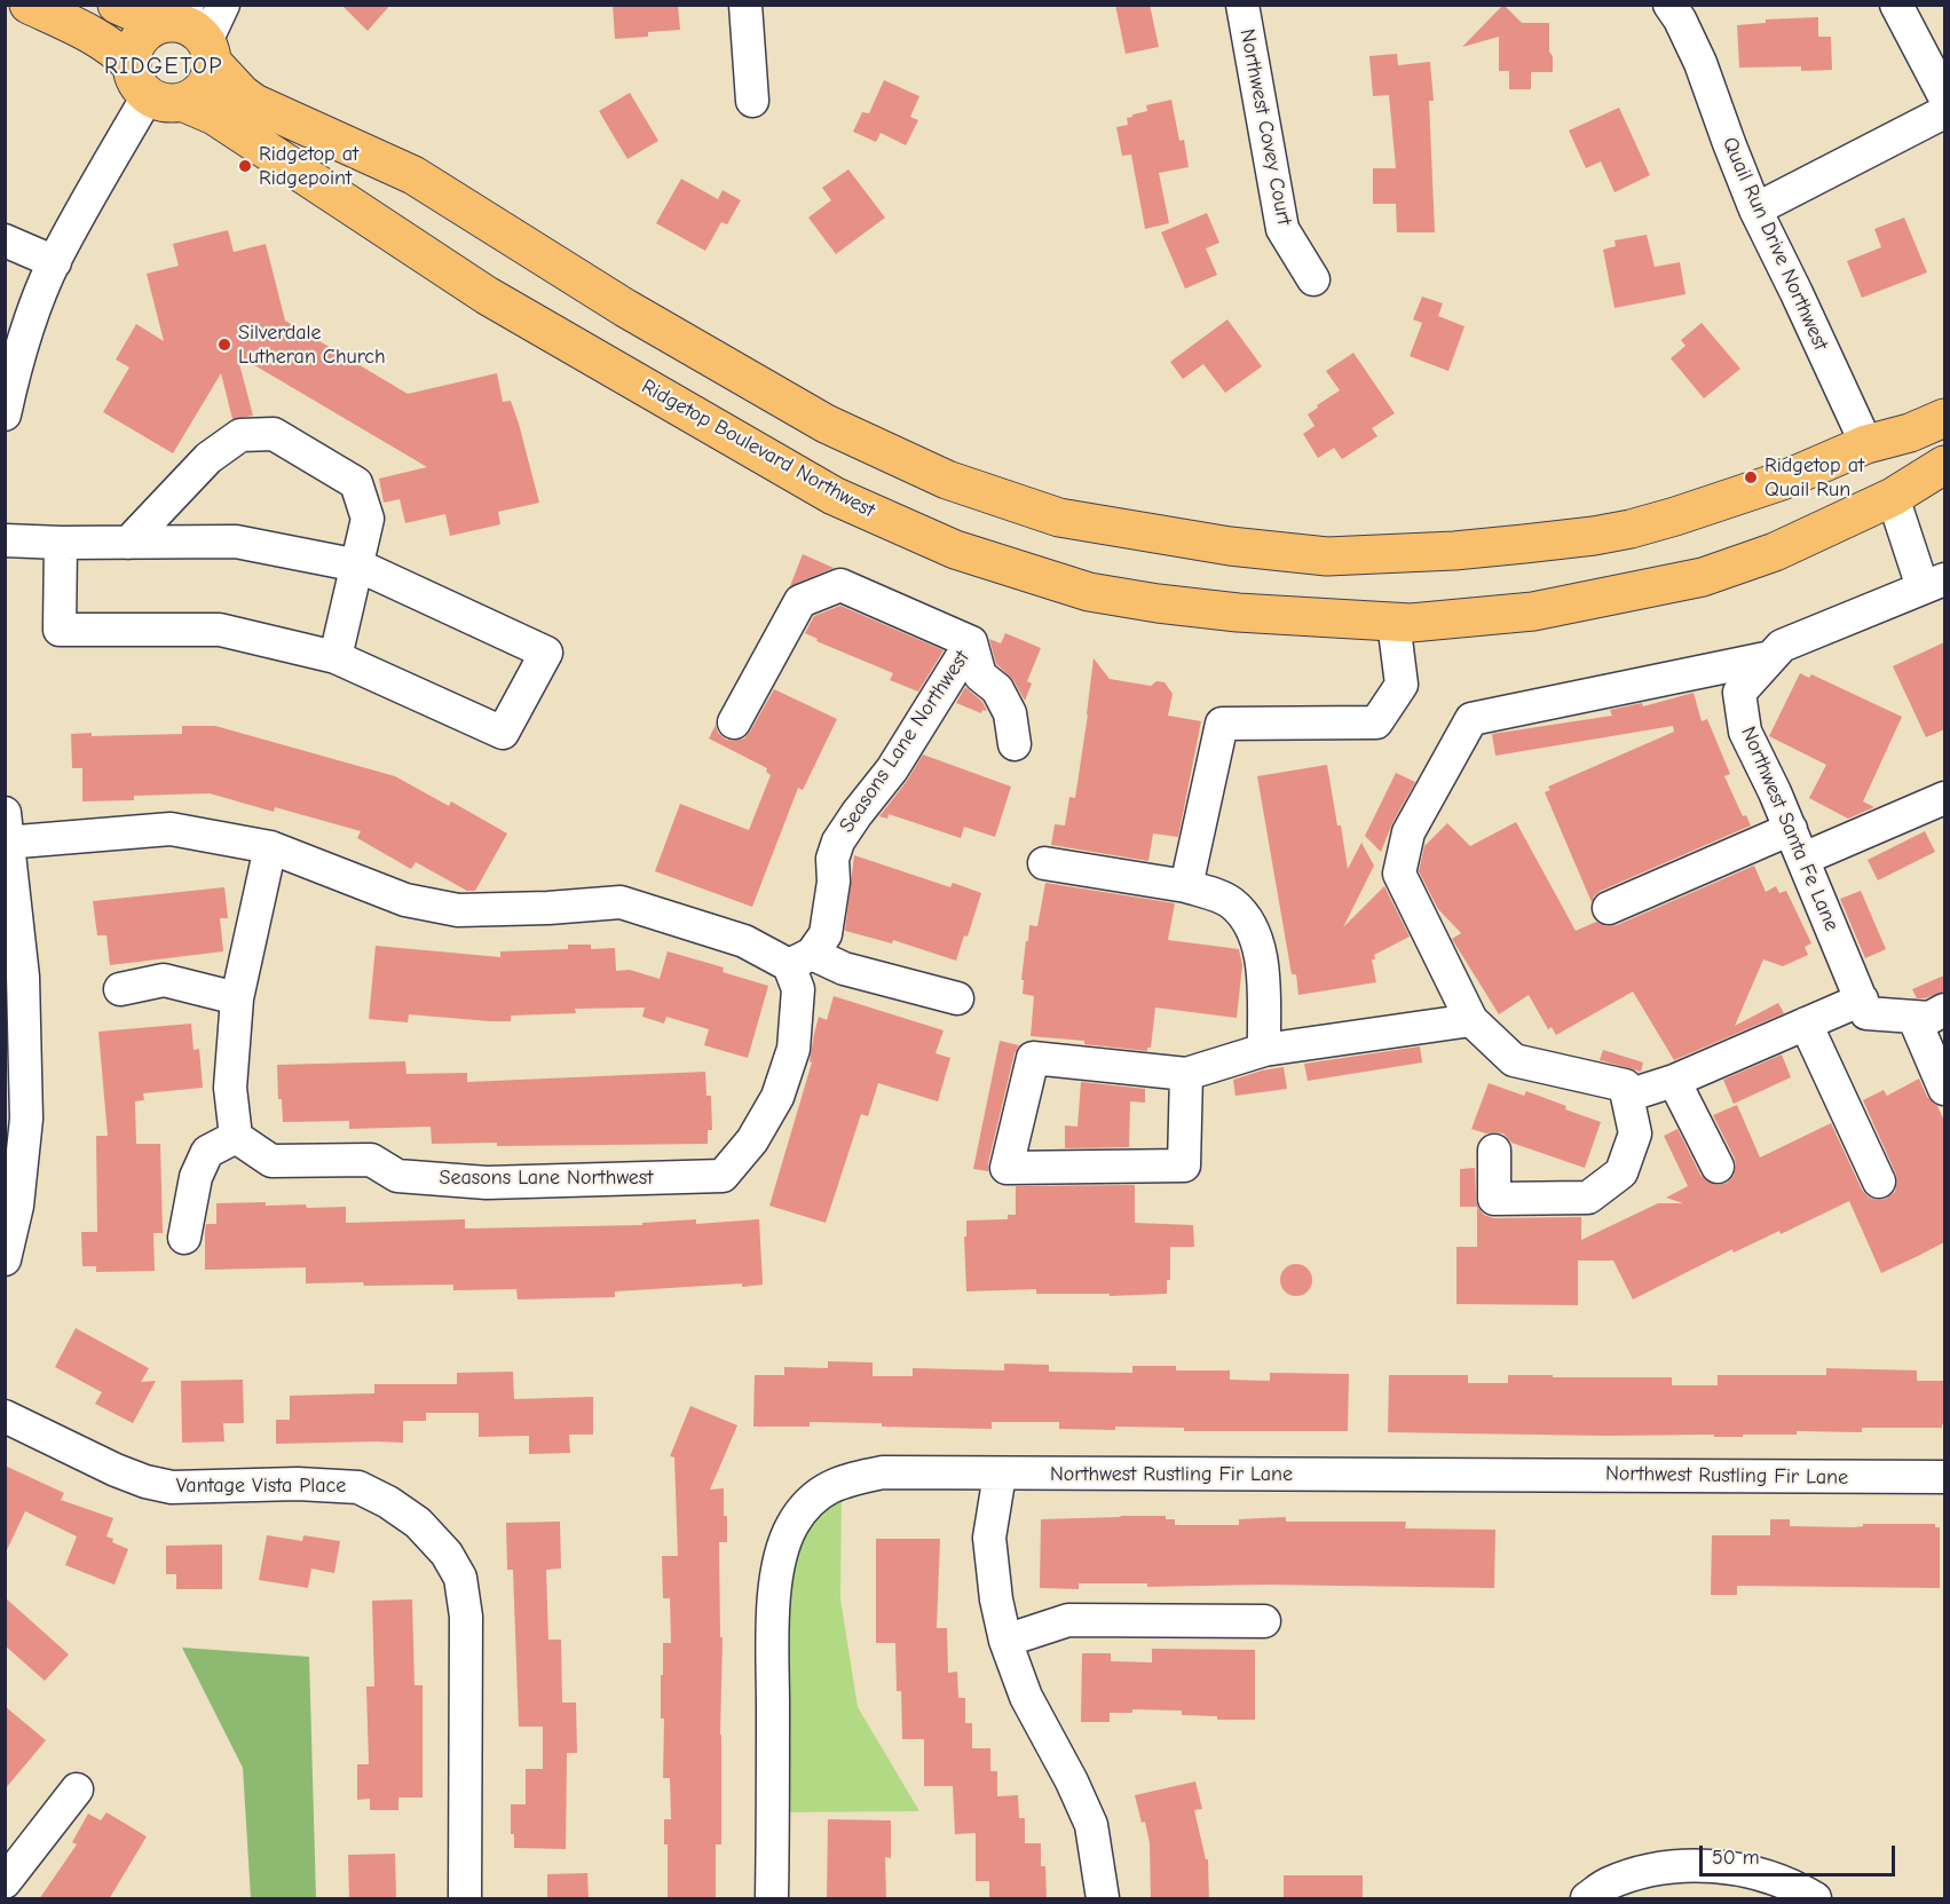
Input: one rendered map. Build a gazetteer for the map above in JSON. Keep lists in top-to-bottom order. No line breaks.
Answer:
{"streets":{"main road":["Ridgetop Boulevard Northwest"],"street":["Northwest Covey Court","Quail Run Drive Northwest","Seasons Lane Northwest","Northwest Santa Fe Lane","Northwest Rustling Fir Lane","Vantage Vista Place"]},"crossings":[["Ridgetop Boulevard Northwest","Northwest Santa Fe Lane"]],"districts":["RIDGETOP"],"places":["Ridgetop at Ridgepoint","Silverdale Lutheran Church","Ridgetop at Quail Run"],"scale_bar":"50 m"}
